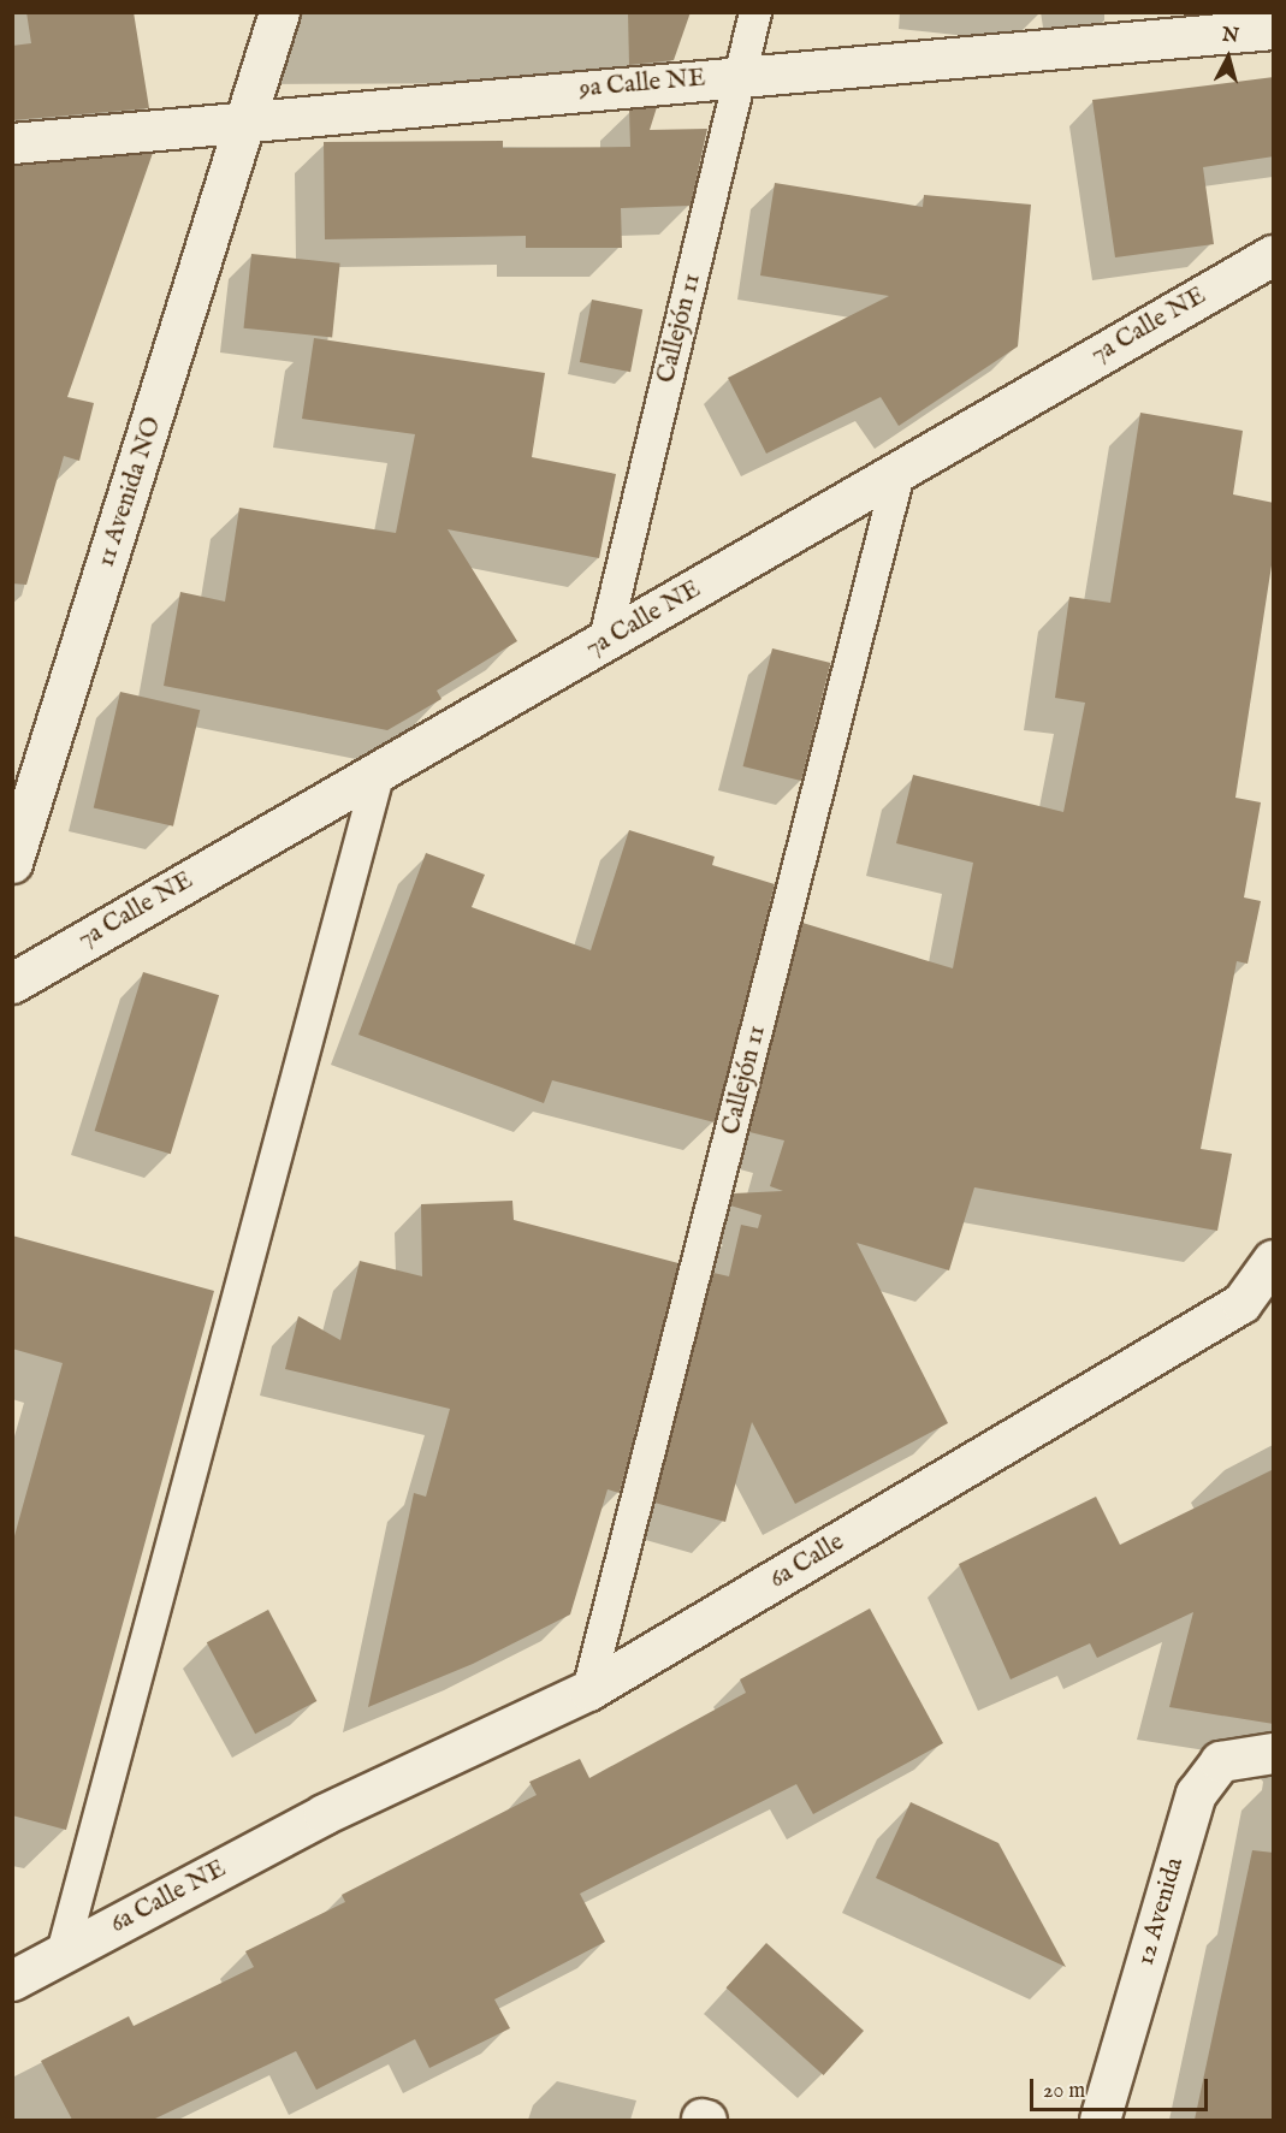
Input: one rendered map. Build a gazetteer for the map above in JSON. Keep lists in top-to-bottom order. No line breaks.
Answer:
{"streets":{"street":["9a Calle NE","7a Calle NE","11 Avenida NO","6a Calle","6a Calle NE","12 Avenida"],"lane":["Callejón 11"]},"crossings":[["9a Calle NE","Callejón 11"],["9a Calle NE","11 Avenida NO"],["7a Calle NE","Callejón 11"],["Callejón 11","6a Calle"],["6a Calle","6a Calle NE"]],"scale_bar":"20 m","north":"top"}
